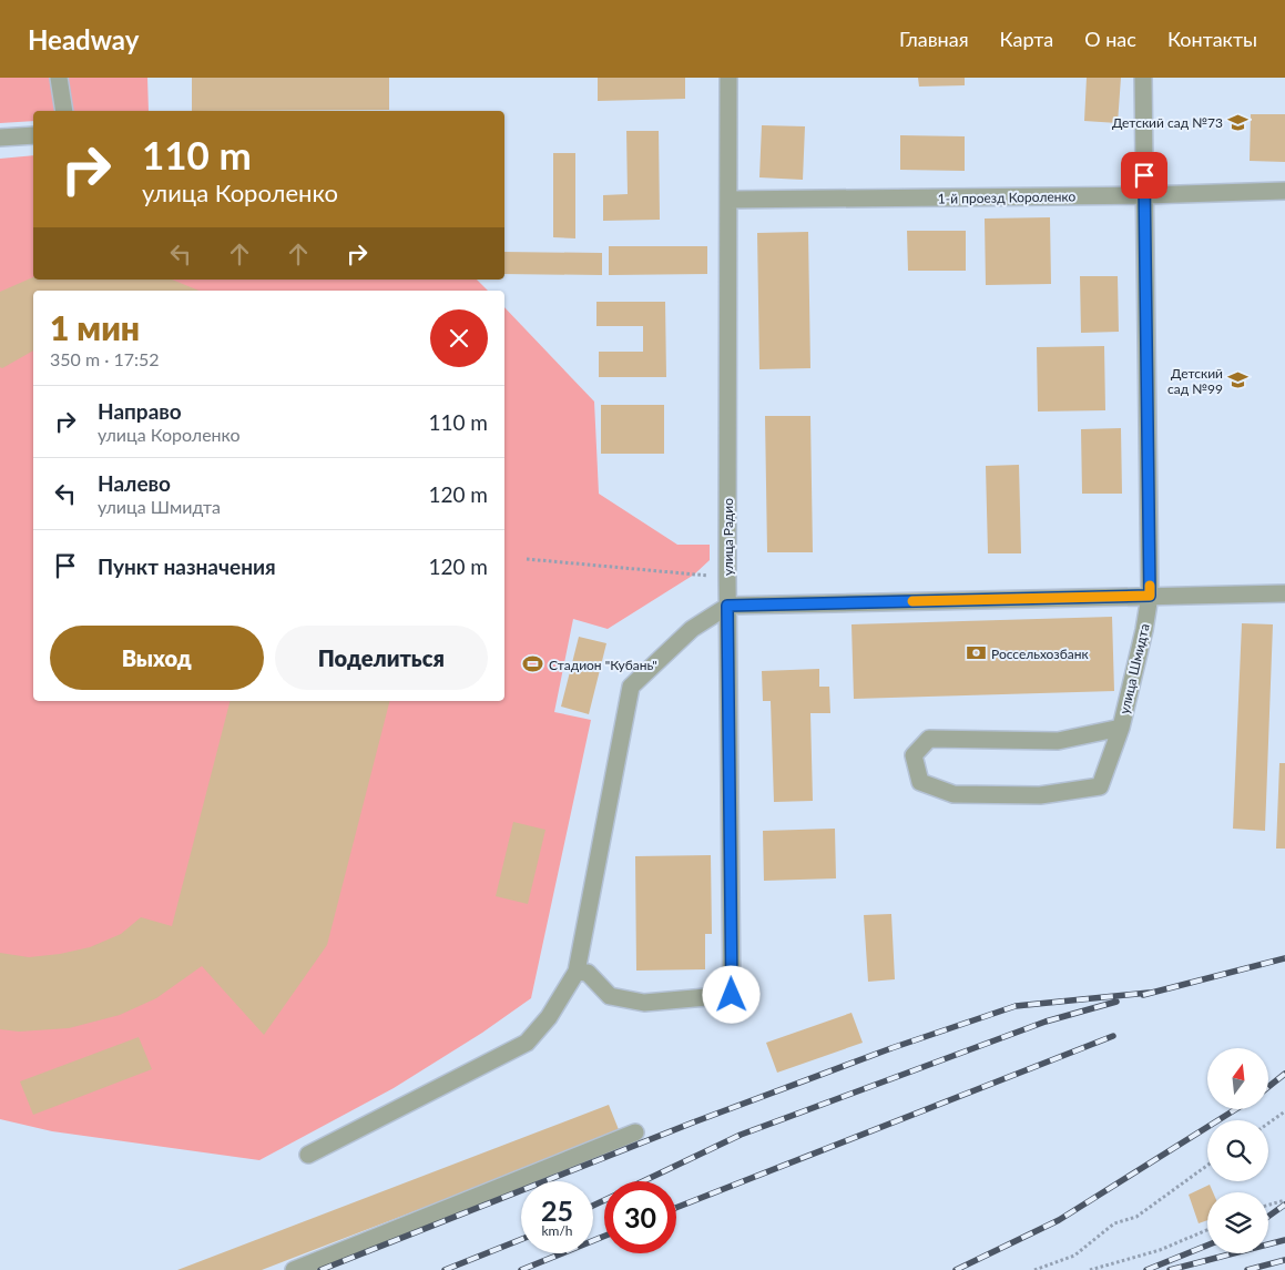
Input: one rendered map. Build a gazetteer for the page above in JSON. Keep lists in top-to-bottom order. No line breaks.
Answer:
{"streets":{"street":["1-й проезд Короленко","улица Радио","улица Шмидта"]},"crossings":[["1-й проезд Короленко","улица Радио"],["1-й проезд Короленко","улица Шмидта"]],"places":{"school or university":["Детский сад №73","Детский сад №99"],"bank":["Россельхозбанк"],"sports":["Стадион \"Кубань\""]},"north":"top","page":{"header":"Headway","nav":["Главная","Карта","О нас","Контакты"],"turn":["110 m","улица Короленко"],"heading":["1 мин","350 m · 17:52"],"list":[{"name":"Направо","note":"улица Короленко","value":"110 m"},{"name":"Налево","note":"улица Шмидта","value":"120 m"},{"name":"Пункт назначения","value":"120 m"}],"buttons":["Выход","Поделиться"],"speed":"25 km/h","limit":"30"}}
